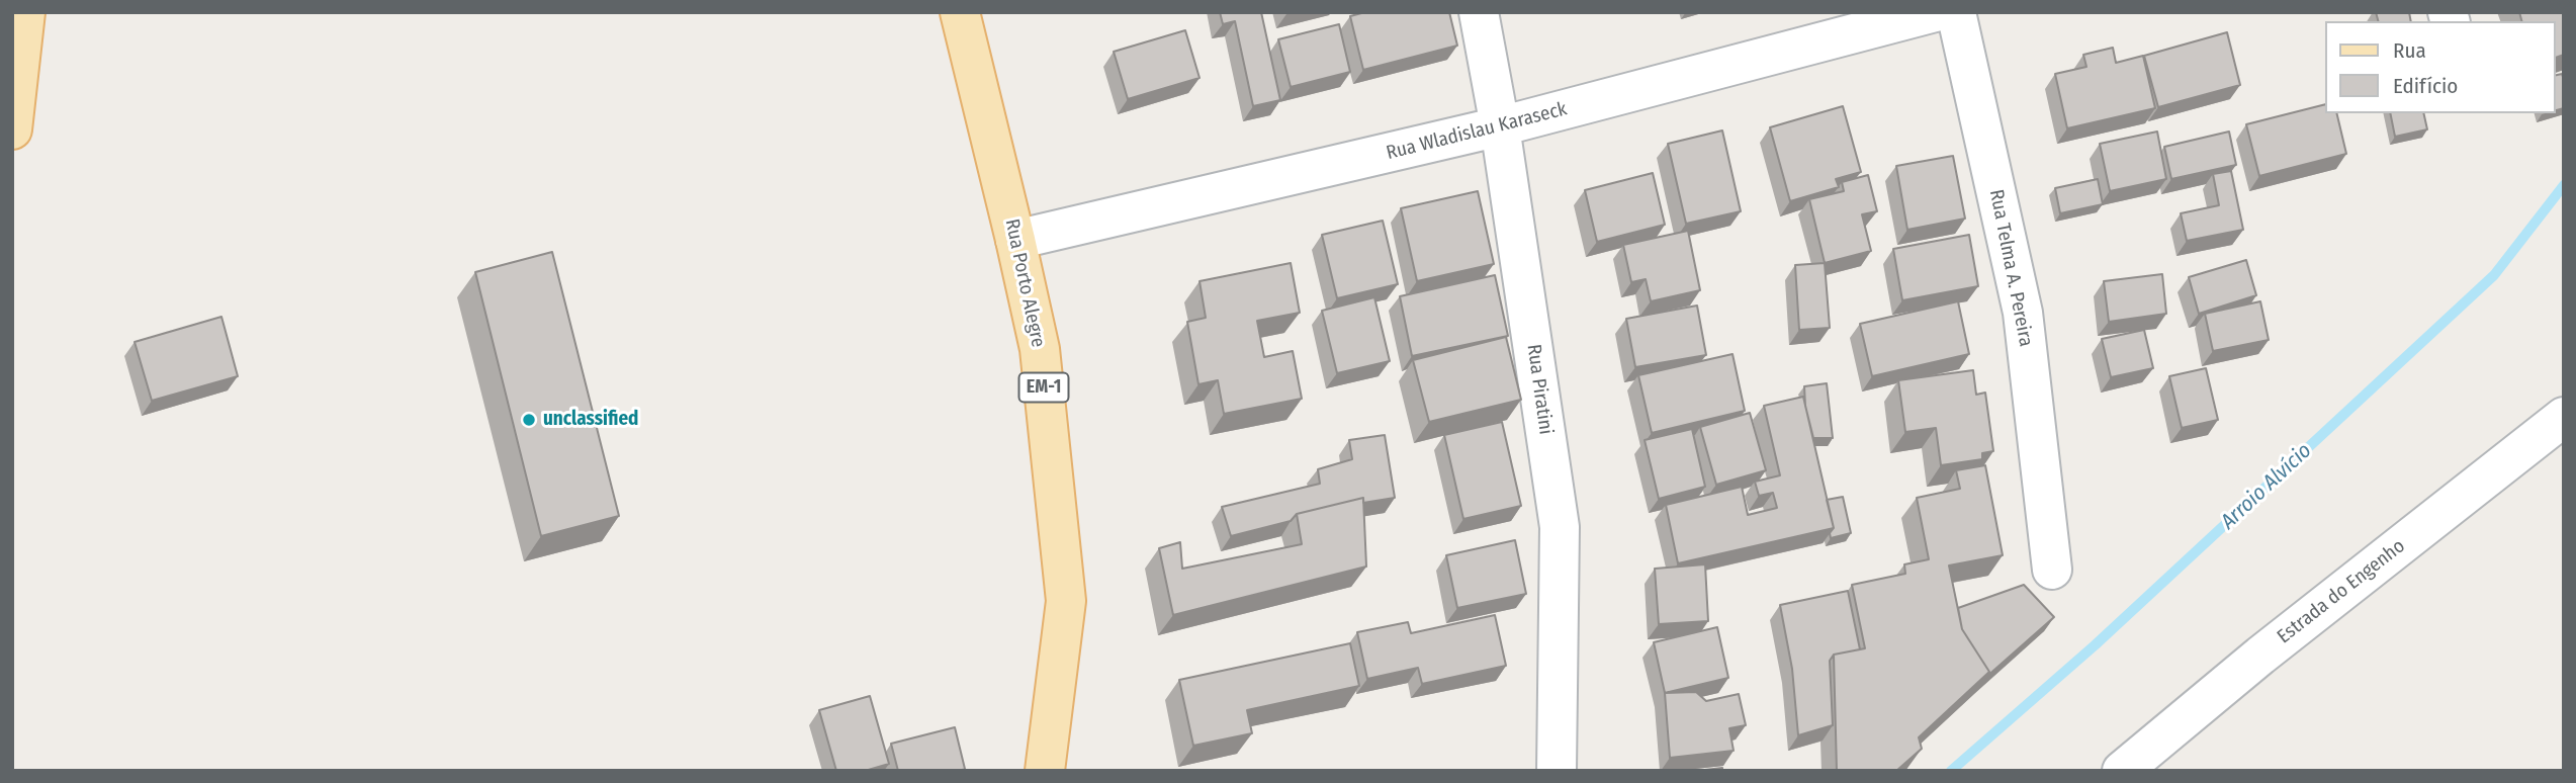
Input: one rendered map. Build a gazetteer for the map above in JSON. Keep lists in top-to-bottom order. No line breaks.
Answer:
{"streets":{"main road":["Rua Porto Alegre","EM-1"],"street":["Rua Wladislau Karaseck","Rua Telma A. Pereira","Rua Piratini","Estrada do Engenho"]},"crossings":[["Rua Wladislau Karaseck","Rua Porto Alegre"],["Rua Wladislau Karaseck","Rua Piratini"]],"water":["Arroio Alvício"],"places":["unclassified"],"legend":["Rua","Edifício"]}
